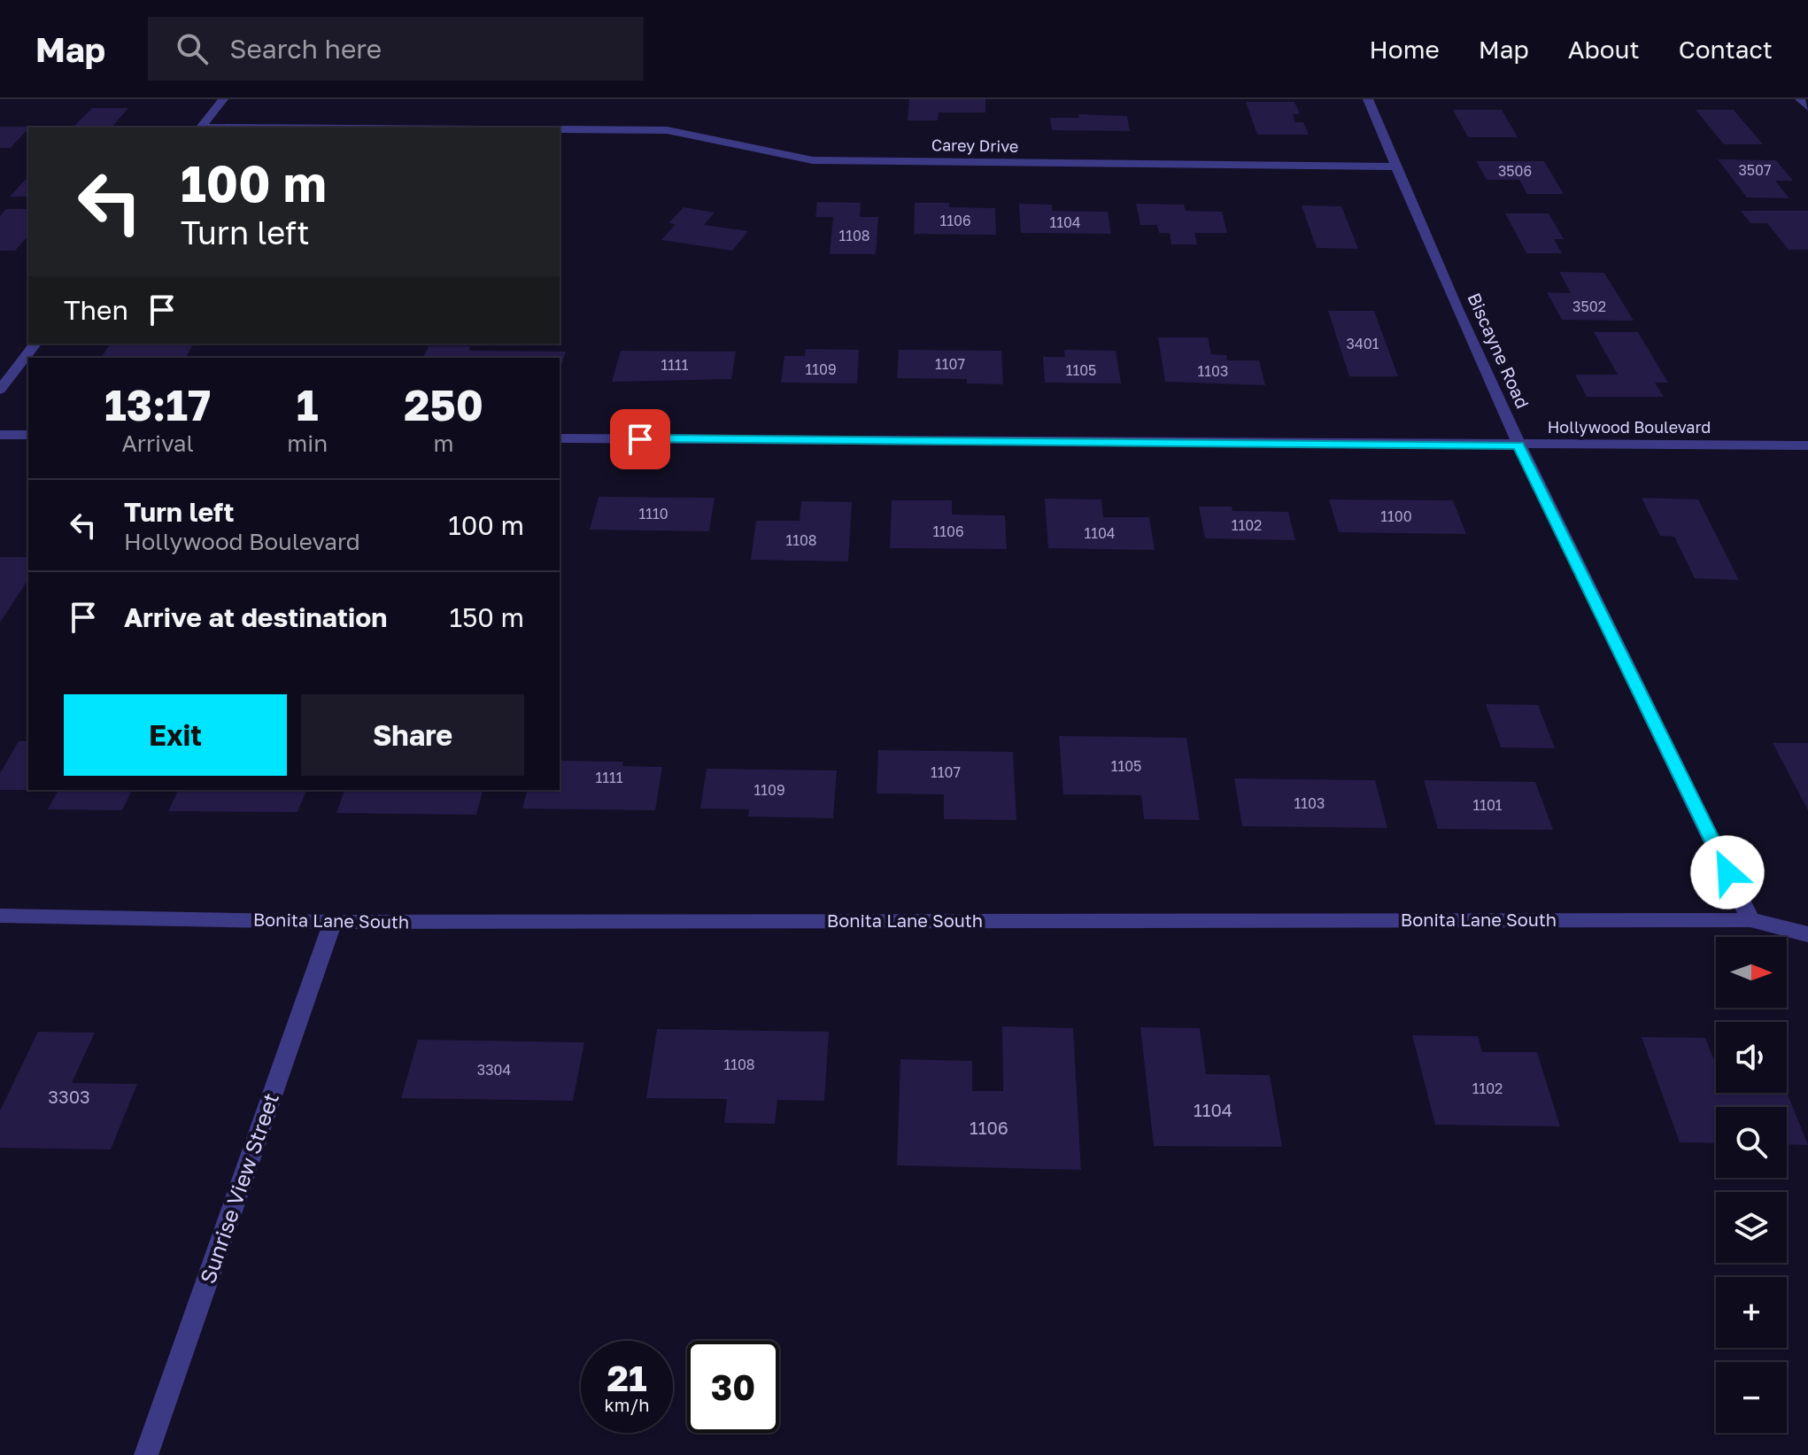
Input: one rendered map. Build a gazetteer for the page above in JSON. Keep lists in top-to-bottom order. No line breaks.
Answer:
{"streets":{"street":["Carey Drive","Biscayne Road","Hollywood Boulevard","Bonita Lane South","Sunrise View Street"]},"crossings":[["Carey Drive","Biscayne Road"],["Biscayne Road","Hollywood Boulevard"],["Biscayne Road","Bonita Lane South"],["Bonita Lane South","Sunrise View Street"]],"house_numbers":["3507","3506","1106","1104","1108","3502","3401","1107","1111","1109","1105","1103","1110","1100","1102","1106","1104","1108","1105","1107","1111","1109","1103","1101","1108","3304","1102","3303","1104","1106"],"north":"right","page":{"header":"Map","search":"Search here","nav":["Home","Map","About","Contact"],"turn":["100 m","Turn left"],"then":"Then","eta":["13:17","Arrival","1","min","250","m"],"list":[{"name":"Turn left","note":"Hollywood Boulevard","value":"100 m"},{"name":"Arrive at destination","value":"150 m"}],"buttons":["Exit","Share"],"map_buttons":["+","−"],"speed":"21 km/h","limit":"30"}}
